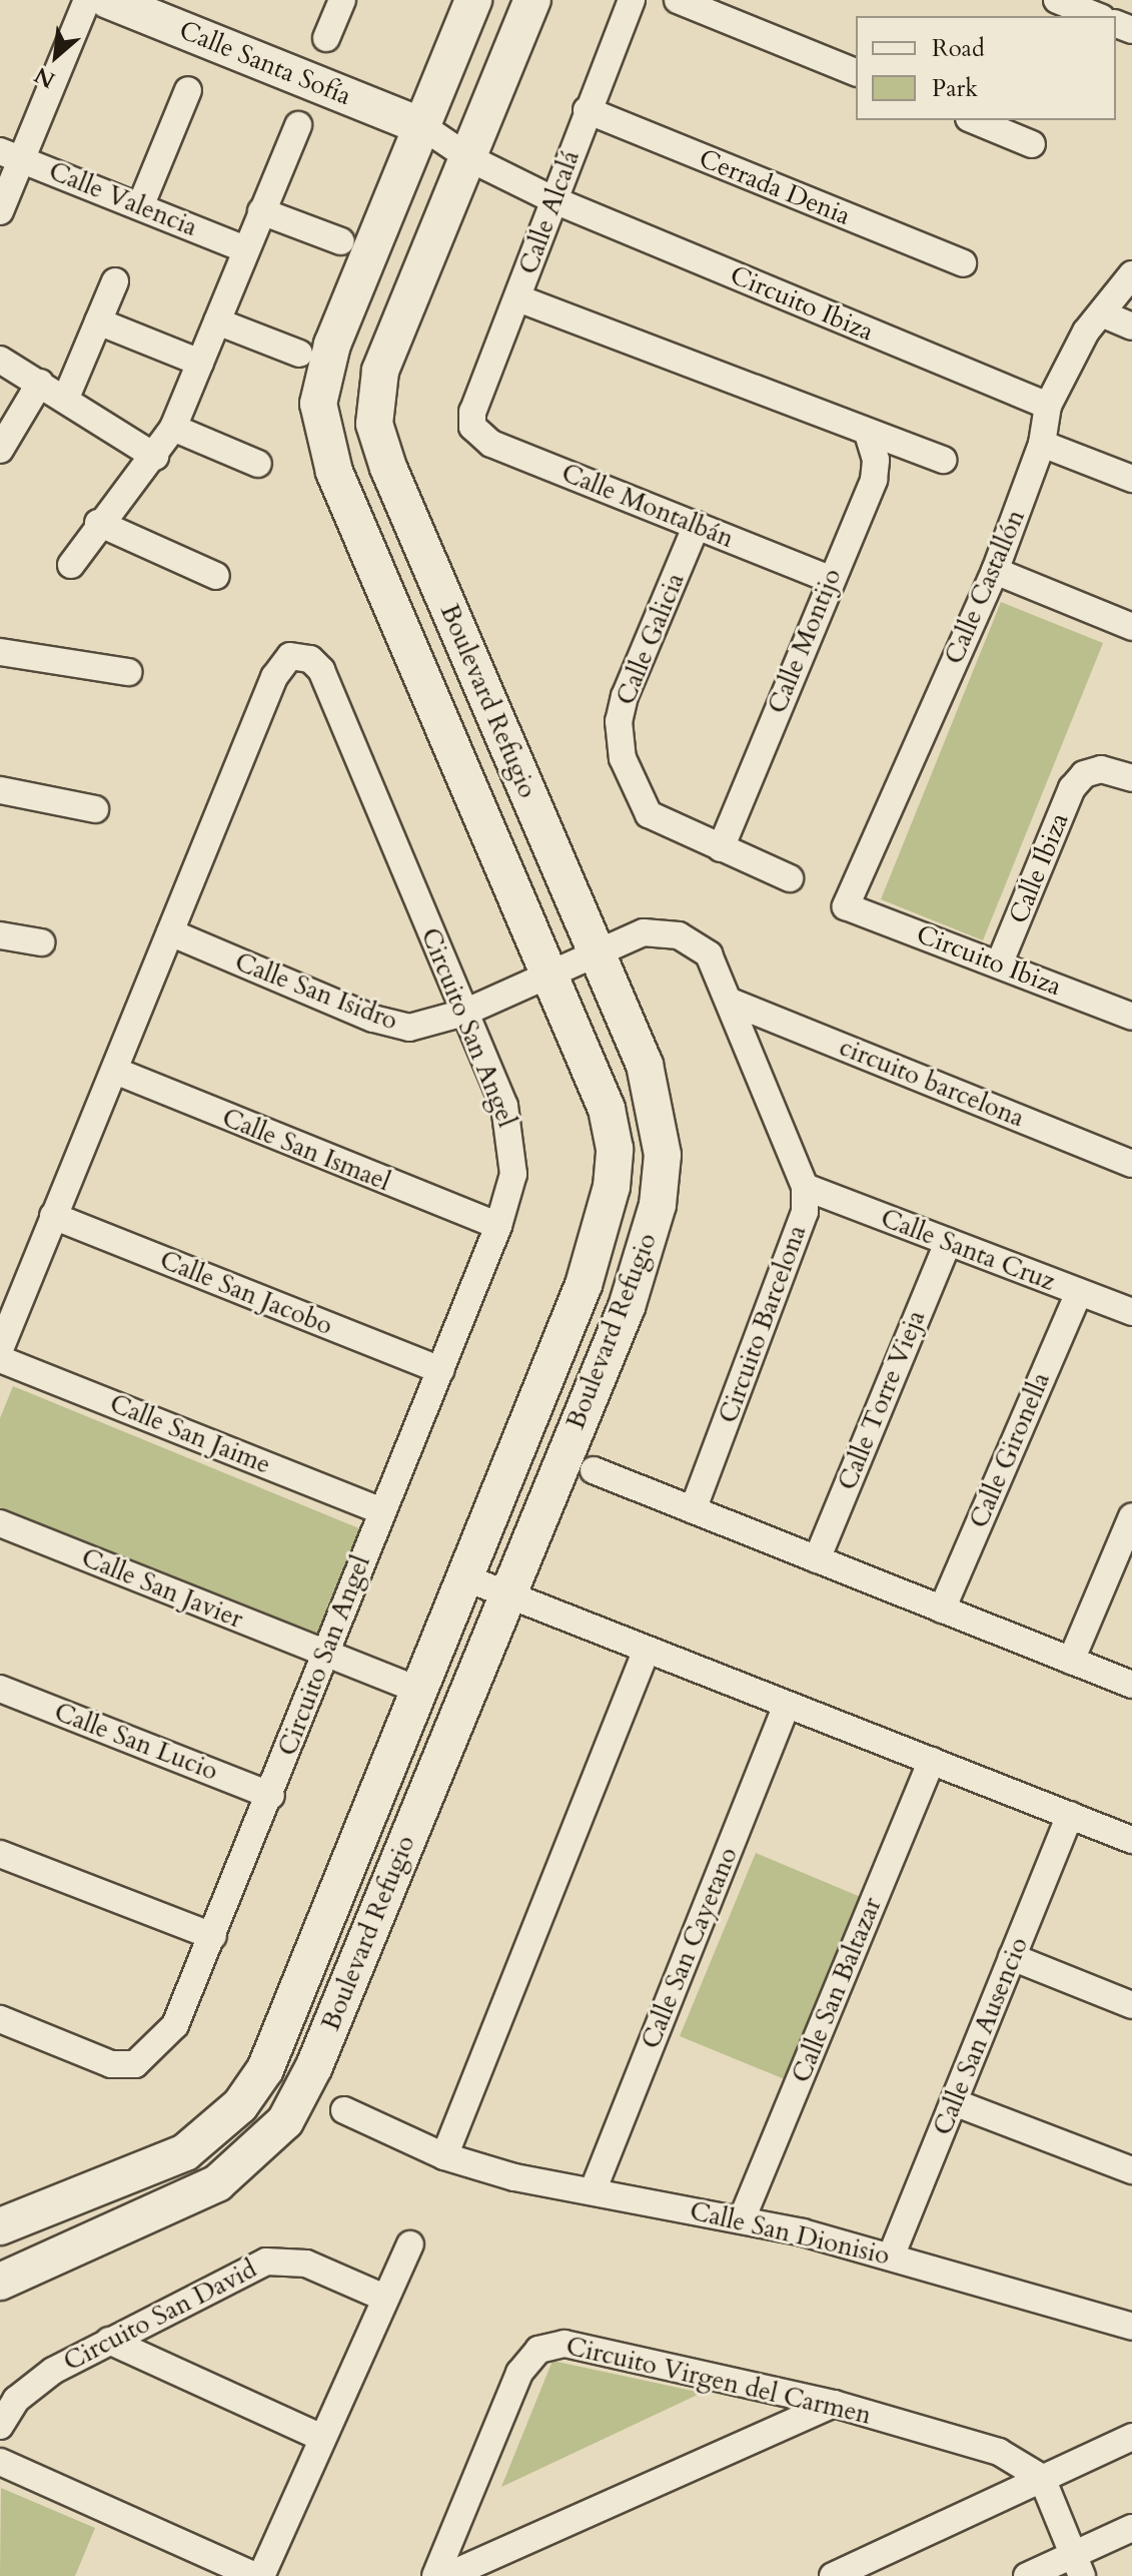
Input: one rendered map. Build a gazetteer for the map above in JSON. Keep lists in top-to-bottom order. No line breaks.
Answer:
{"streets":{"street":["Calle Santa Sofía","Cerrada Denia","Calle Valencia","Calle Alcalá","Circuito Ibiza","Calle Montalbán","Calle Castallón","Calle Galicia","Calle Montijo","Boulevard Refugio","Calle Ibiza","Calle San Isidro","Circuito San Angel","circuito barcelona","Calle San Ismael","Calle Santa Cruz","Calle San Jacobo","Circuito Barcelona","Calle Torre Vieja","Calle San Jaime","Calle Gironella","Calle San Javier","Calle San Lucio","Calle San Cayetano","Calle San Baltazar","Calle San Ausencio","Calle San Dionisio","Circuito San David","Circuito Virgen del Carmen"]},"crossings":[["Calle Santa Sofía","Circuito Ibiza"],["Calle Santa Sofía","Boulevard Refugio"],["Cerrada Denia","Calle Alcalá"],["Calle Alcalá","Circuito Ibiza"],["Calle Alcalá","Calle Montalbán"],["Circuito Ibiza","Calle Castallón"],["Circuito Ibiza","Boulevard Refugio"],["Circuito Ibiza","Calle Ibiza"],["Calle Montalbán","Calle Galicia"],["Calle Montalbán","Calle Montijo"],["Calle Galicia","Calle Montijo"],["Boulevard Refugio","Circuito Barcelona"],["Boulevard Refugio","Calle San Javier"],["Calle San Isidro","Circuito San Angel"],["Circuito San Angel","Calle San Ismael"],["Circuito San Angel","Calle San Jacobo"],["Circuito San Angel","Calle San Jaime"],["Circuito San Angel","Calle San Javier"],["Circuito San Angel","Calle San Lucio"],["circuito barcelona","Circuito Barcelona"],["Calle Santa Cruz","Circuito Barcelona"],["Calle Santa Cruz","Calle Torre Vieja"],["Calle Santa Cruz","Calle Gironella"],["Calle San Cayetano","Calle San Dionisio"],["Calle San Baltazar","Calle San Dionisio"],["Calle San Ausencio","Calle San Dionisio"]],"legend":["Road","Park"],"north":"bottom left"}
